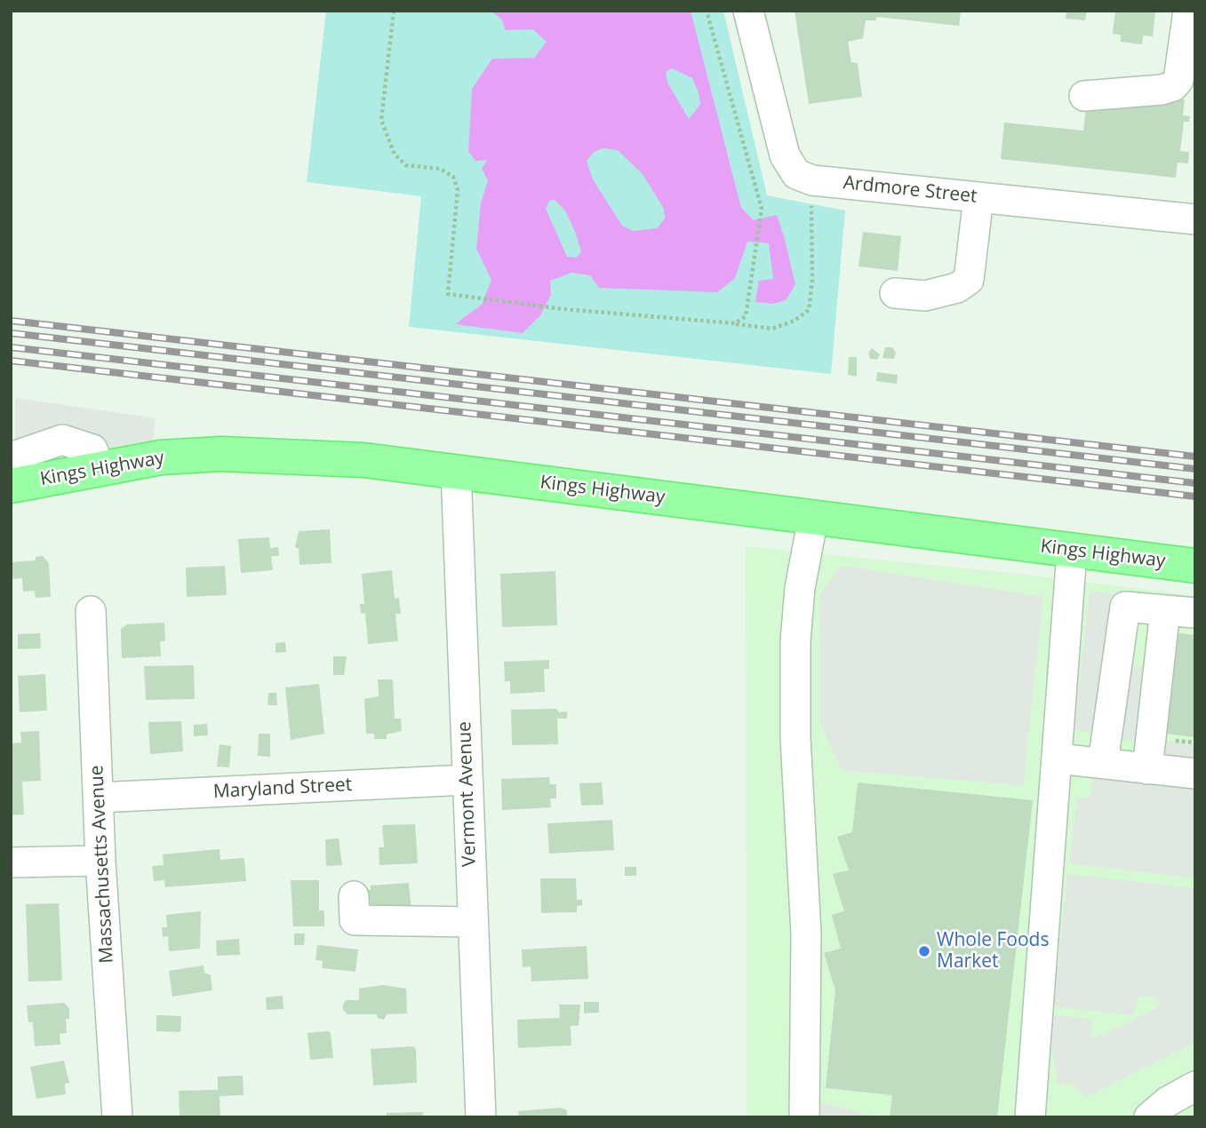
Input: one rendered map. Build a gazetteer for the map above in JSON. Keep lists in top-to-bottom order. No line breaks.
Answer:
{"streets":{"main road":["Kings Highway"],"street":["Ardmore Street","Maryland Street","Vermont Avenue","Massachusetts Avenue"]},"crossings":[["Kings Highway","Vermont Avenue"],["Maryland Street","Vermont Avenue"],["Maryland Street","Massachusetts Avenue"]],"places":["Whole Foods Market"]}
